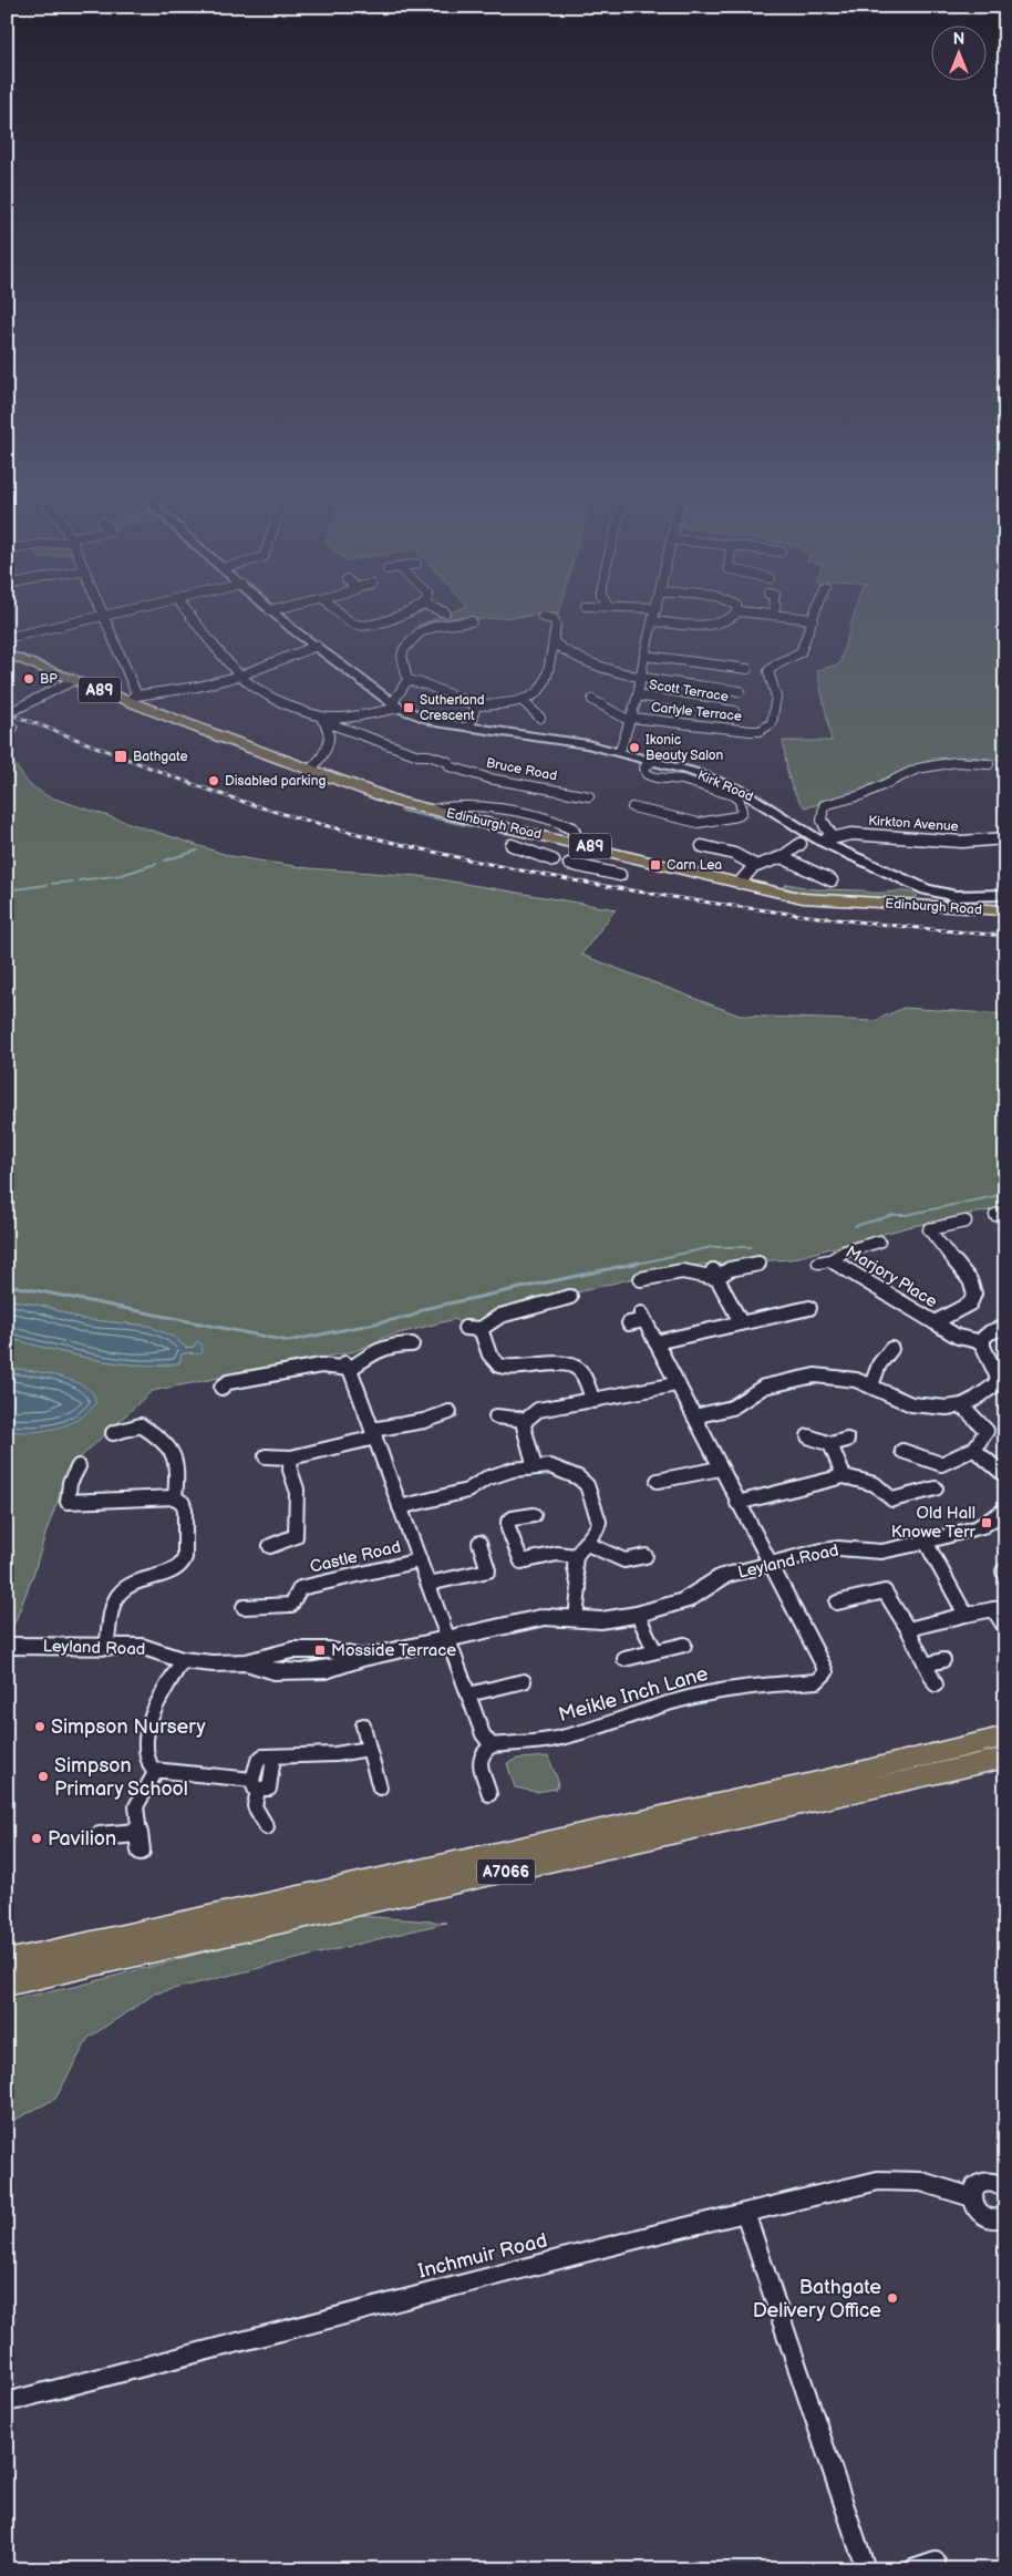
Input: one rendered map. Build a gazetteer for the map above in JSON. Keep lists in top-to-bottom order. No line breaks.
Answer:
{"streets":{"main road":["A89","Kirk Road","Edinburgh Road","Leyland Road","A7066"],"street":["Scott Terrace","Carlyle Terrace","Bruce Road","Kirkton Avenue","Marjory Place","Castle Road","Meikle Inch Lane","Inchmuir Road"]},"crossings":[["Kirk Road","Edinburgh Road"],["Kirk Road","Kirkton Avenue"],["Castle Road","Leyland Road"],["Leyland Road","Meikle Inch Lane"]],"places":{"other":["BP","Ikonic Beauty Salon","Disabled parking","Simpson Nursery","Simpson Primary School","Pavilion","Bathgate Delivery Office"],"transit":["Sutherland Crescent","Bathgate","Carn Lea","Old Hall Knowe Terr","Mosside Terrace"]},"north":"top"}
